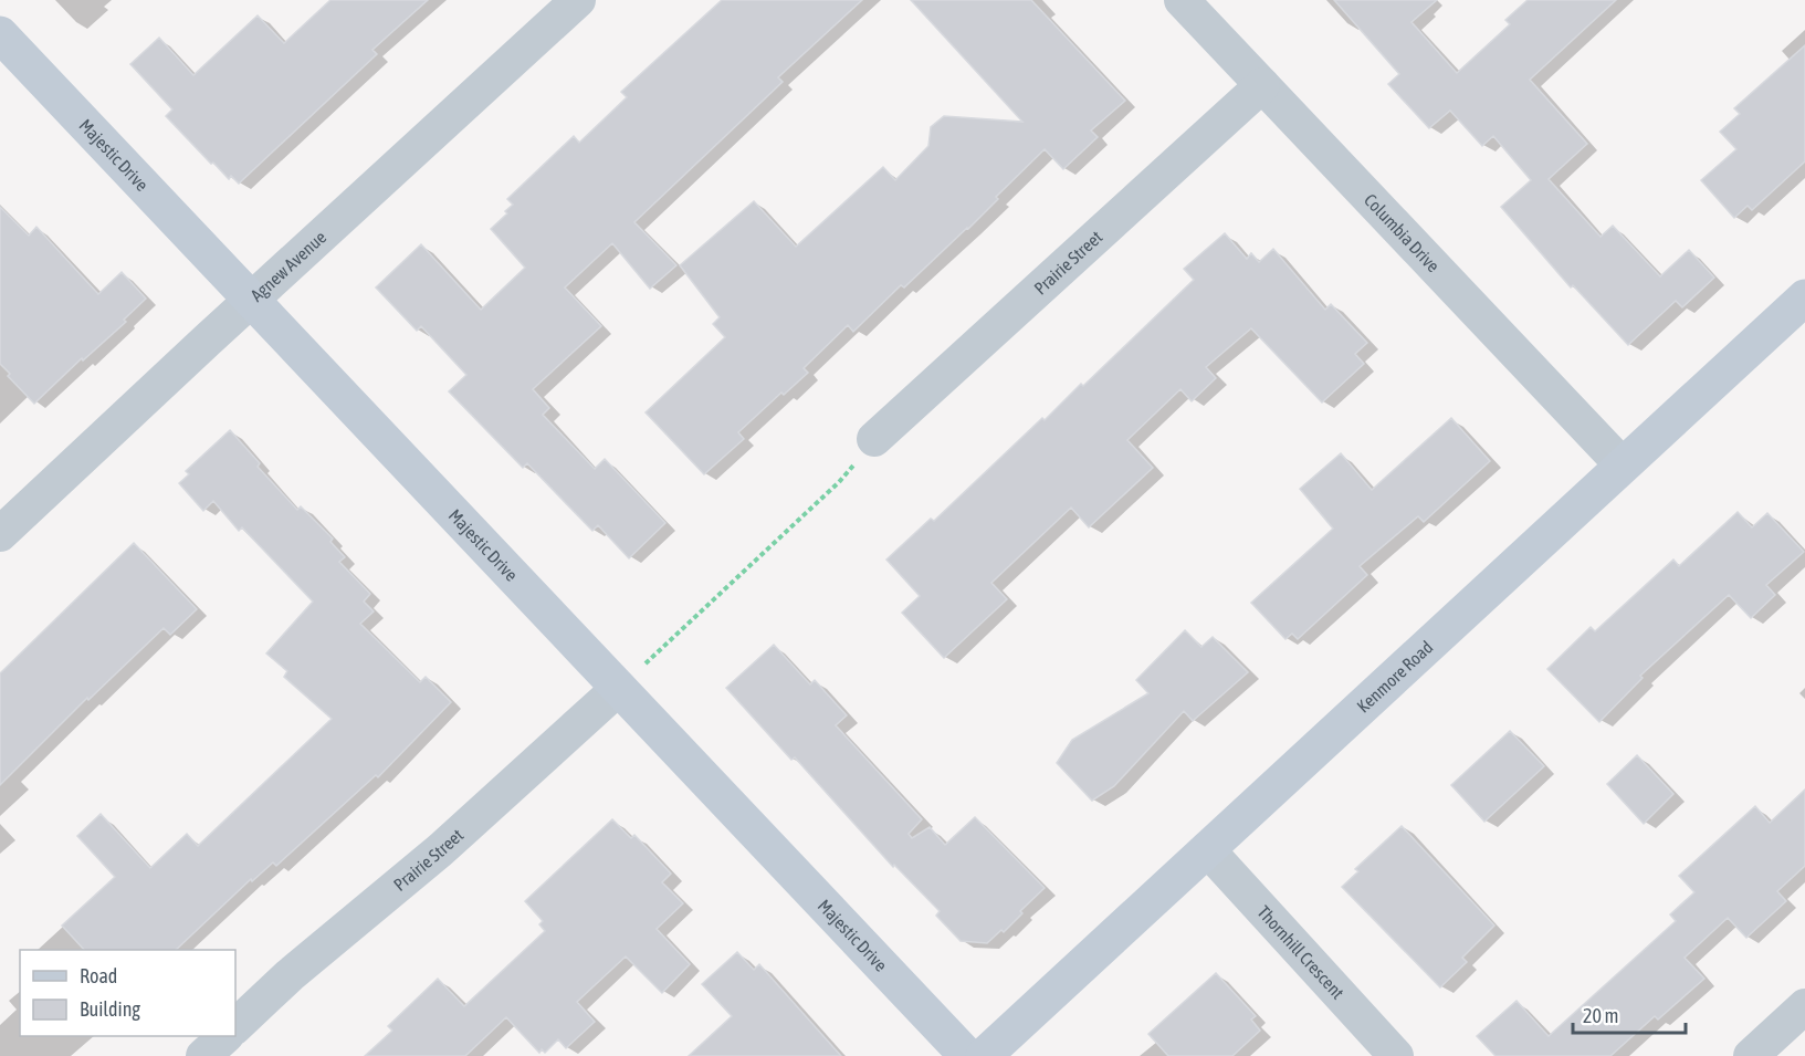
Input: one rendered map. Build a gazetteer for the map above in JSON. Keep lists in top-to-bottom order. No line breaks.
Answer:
{"streets":{"street":["Majestic Drive","Columbia Drive","Prairie Street","Agnew Avenue","Kenmore Road","Thornhill Crescent"]},"crossings":[["Majestic Drive","Prairie Street"],["Majestic Drive","Agnew Avenue"],["Columbia Drive","Prairie Street"],["Columbia Drive","Kenmore Road"],["Kenmore Road","Thornhill Crescent"]],"legend":["Road","Building"],"scale_bar":"20 m"}
